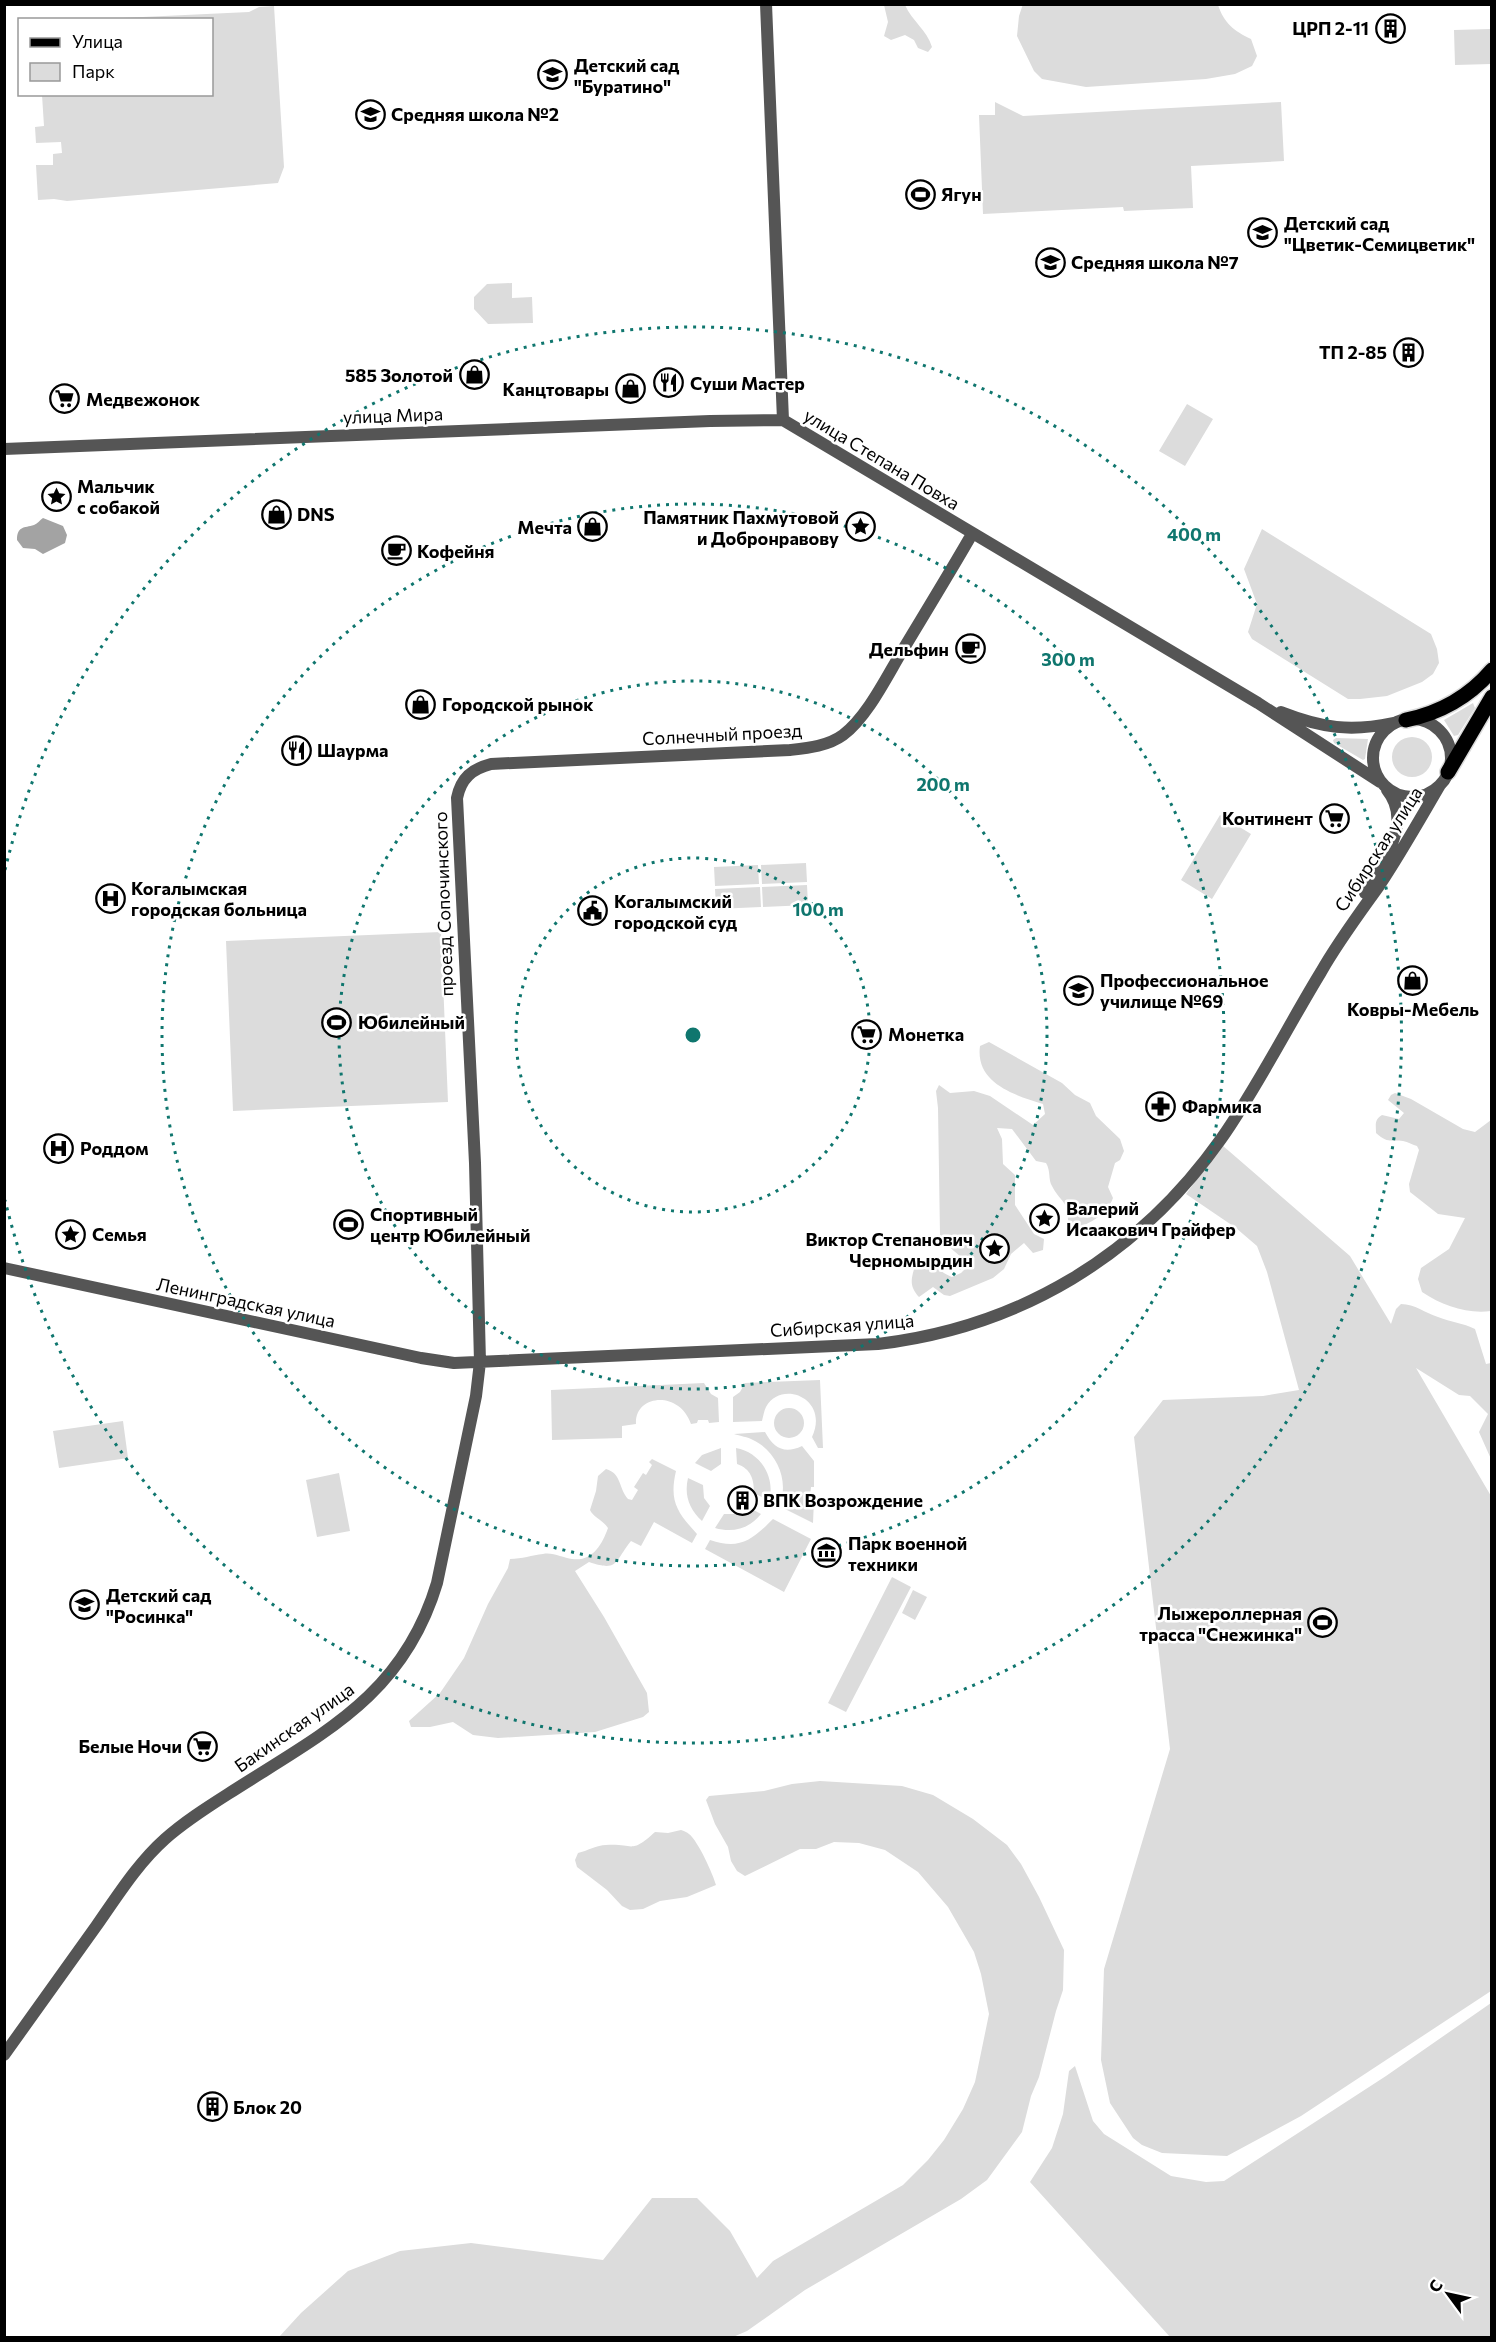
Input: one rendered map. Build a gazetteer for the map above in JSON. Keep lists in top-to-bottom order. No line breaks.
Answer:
{"streets":{"street":["улица Мира","улица Степана Повха","Солнечный проезд","Сибирская улица","проезд Сопочинского","Ленинградская улица","Бакинская улица"]},"crossings":[["улица Мира","улица Степана Повха"],["улица Степана Повха","Солнечный проезд"],["улица Степана Повха","Сибирская улица"],["Солнечный проезд","проезд Сопочинского"],["Сибирская улица","проезд Сопочинского"],["Сибирская улица","Ленинградская улица"],["Сибирская улица","Бакинская улица"],["проезд Сопочинского","Ленинградская улица"],["проезд Сопочинского","Бакинская улица"],["Ленинградская улица","Бакинская улица"]],"places":{"building":["ЦРП 2-11","ТП 2-85","ВПК Возрождение","Блок 20"],"school or university":["Детский сад \"Буратино\"","Средняя школа №2","Детский сад \"Цветик-Семицветик\"","Средняя школа №7","Профессиональное училище №69","Детский сад \"Росинка\""],"sports":["Ягун","Юбилейный","Спортивный центр Юбилейный","Лыжероллерная трасса \"Снежинка\""],"shop":["585 Золотой","Канцтовары","DNS","Мечта","Городской рынок","Ковры-Мебель"],"restaurant":["Суши Мастер","Шаурма"],"supermarket":["Медвежонок","Континент","Монетка","Белые Ночи"],"place":["Мальчик с собакой","Памятник Пахмутовой и Добронравову","Валерий Исаакович Грайфер","Семья","Виктор Степанович Черномырдин"],"cafe":["Кофейня","Дельфин"],"hospital":["Когалымская городская больница","Роддом"],"public building":["Когалымский городской суд"],"pharmacy":["Фармика"],"museum":["Парк военной техники"]},"legend":["Улица","Парк"],"north":"top left","rings":["400 m","300 m","200 m","100 m"]}
